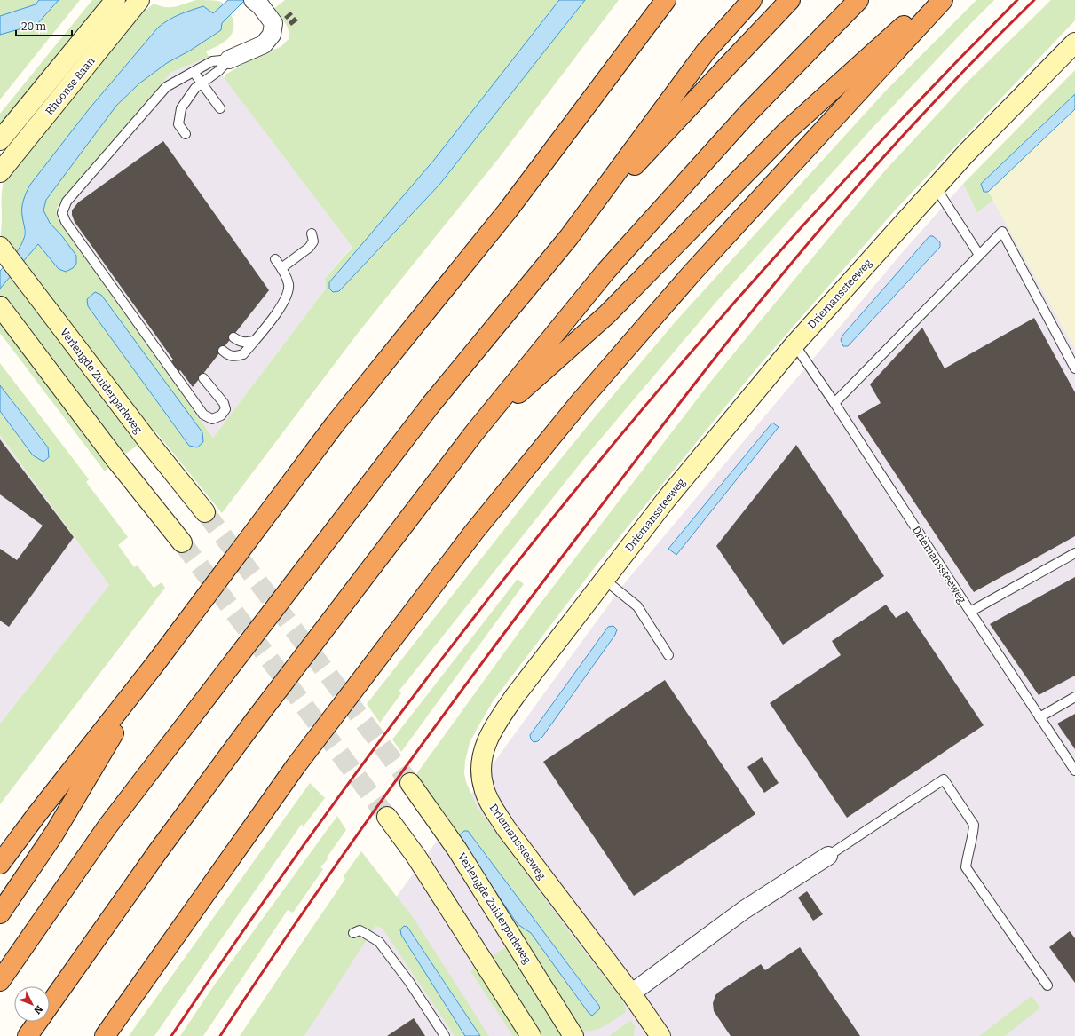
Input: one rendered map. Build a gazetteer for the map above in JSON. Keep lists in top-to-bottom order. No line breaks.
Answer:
{"streets":{"main road":["Rhoonse Baan","Driemanssteeweg","Verlengde Zuiderparkweg"]},"scale_bar":"20 m","north":"bottom right"}
